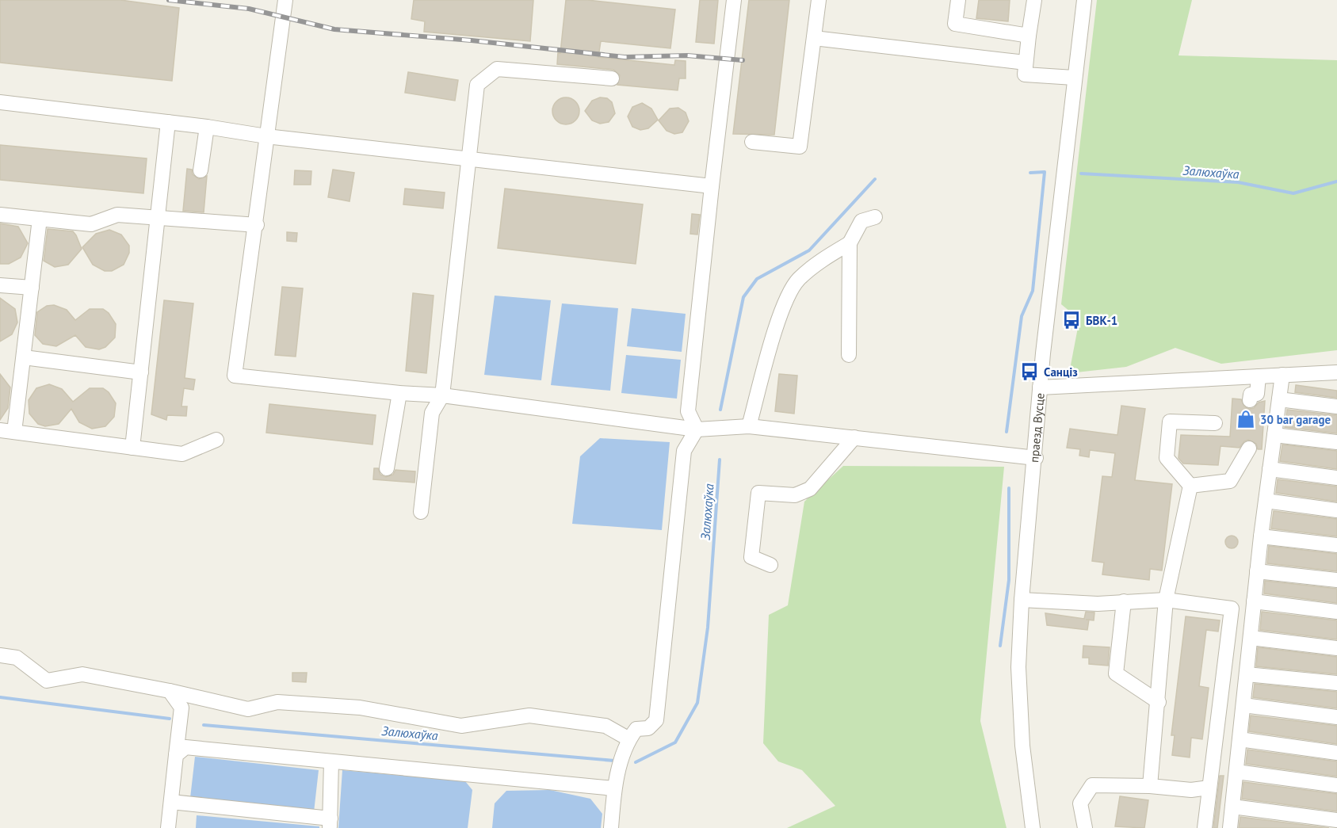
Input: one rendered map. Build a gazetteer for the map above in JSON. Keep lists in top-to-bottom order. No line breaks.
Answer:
{"streets":{"street":["праезд Вусце"]},"water":["Залюхаўка"],"places":{"bus stop":["БВК-1","Санціз"],"shop":["30 bar garage"]}}
